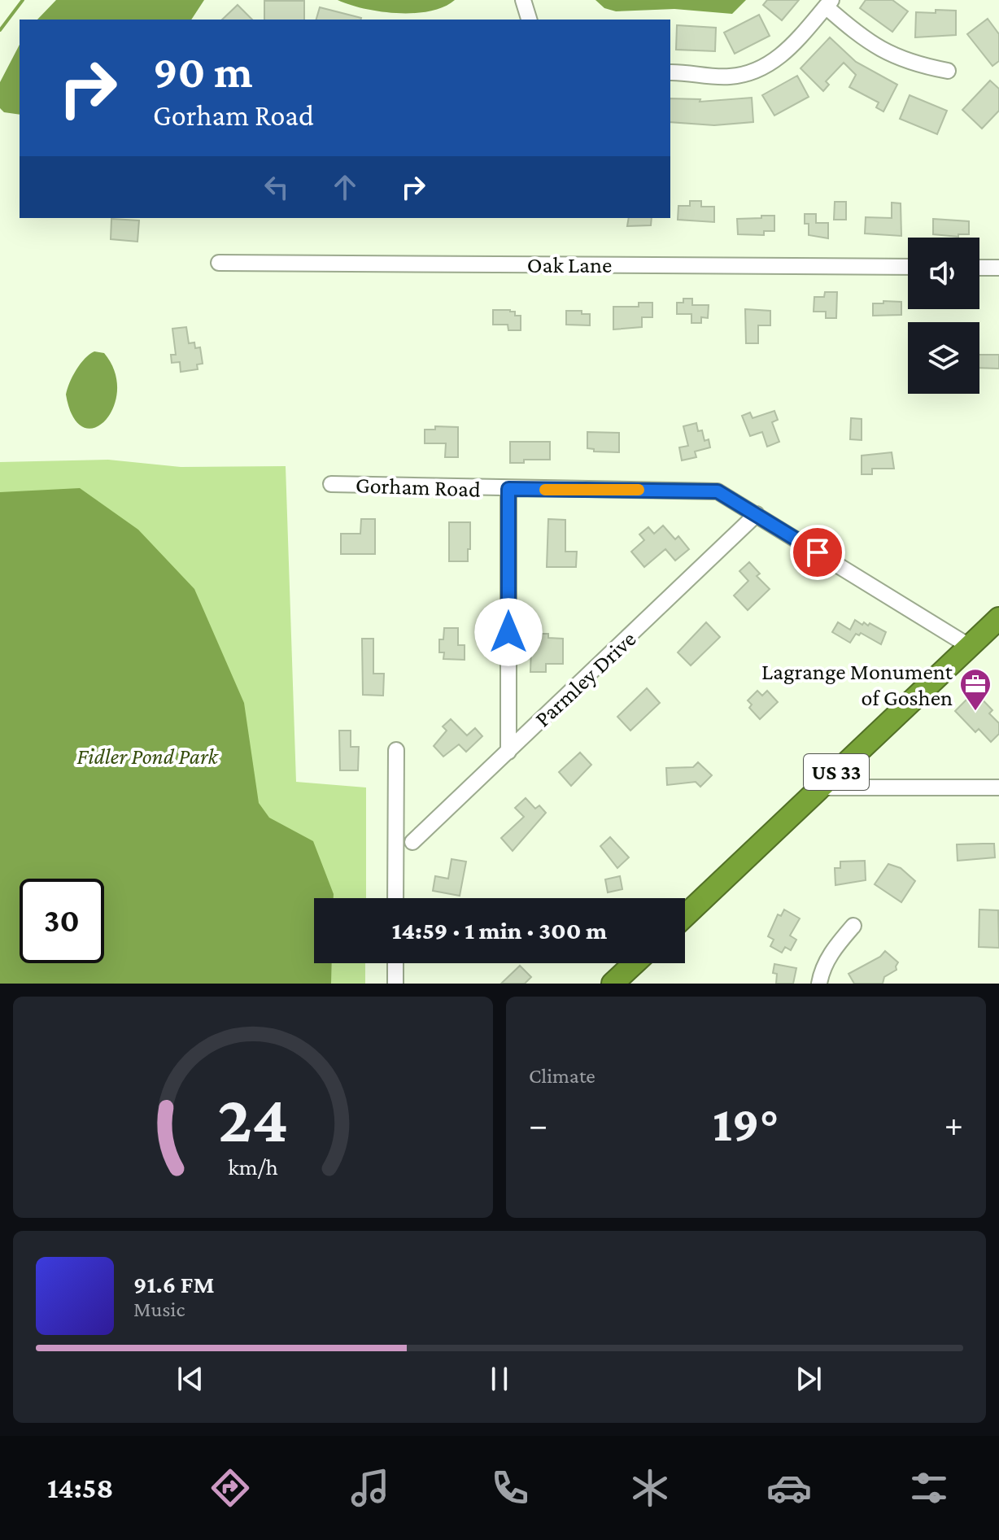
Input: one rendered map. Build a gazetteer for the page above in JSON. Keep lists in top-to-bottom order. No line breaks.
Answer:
{"streets":{"highway":["US 33"],"street":["Oak Lane","Gorham Road","Parmley Drive"]},"crossings":[["Gorham Road","Parmley Drive"],["Gorham Road","US 33"]],"parks":["Fidler Pond Park"],"places":{"office":["Lagrange Monument of Goshen"]},"page":{"turn":["90 m","Gorham Road"],"limit":"30","trip":"14:59 · 1 min · 300 m","tile":"Climate","heat":["−","19°","+"],"song":["91.6 FM","Music"],"tabs":"14:58","gauge":["24","km/h"]}}
